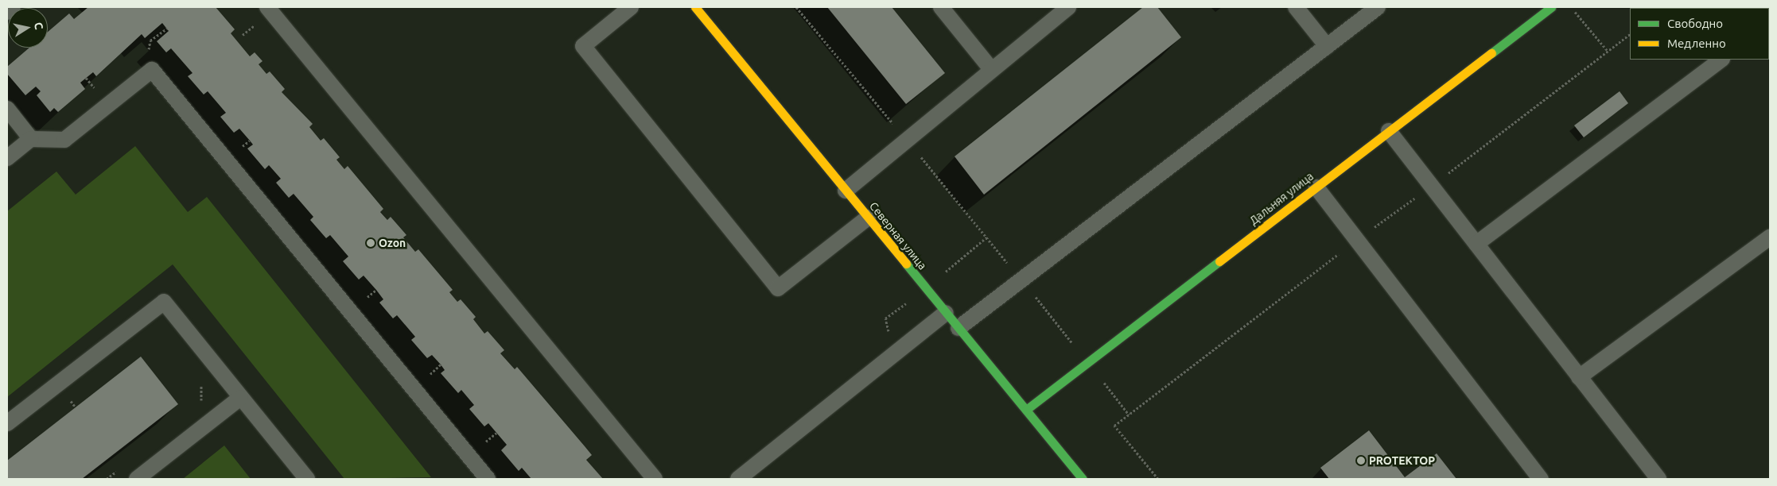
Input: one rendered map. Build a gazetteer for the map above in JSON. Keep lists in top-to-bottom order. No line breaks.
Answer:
{"streets":{"street":["Дальняя улица","Северная улица"]},"crossings":[["Дальняя улица","Северная улица"]],"places":["Ozon","PROТЕКТОР"],"legend":["Свободно","Медленно"],"north":"right"}
